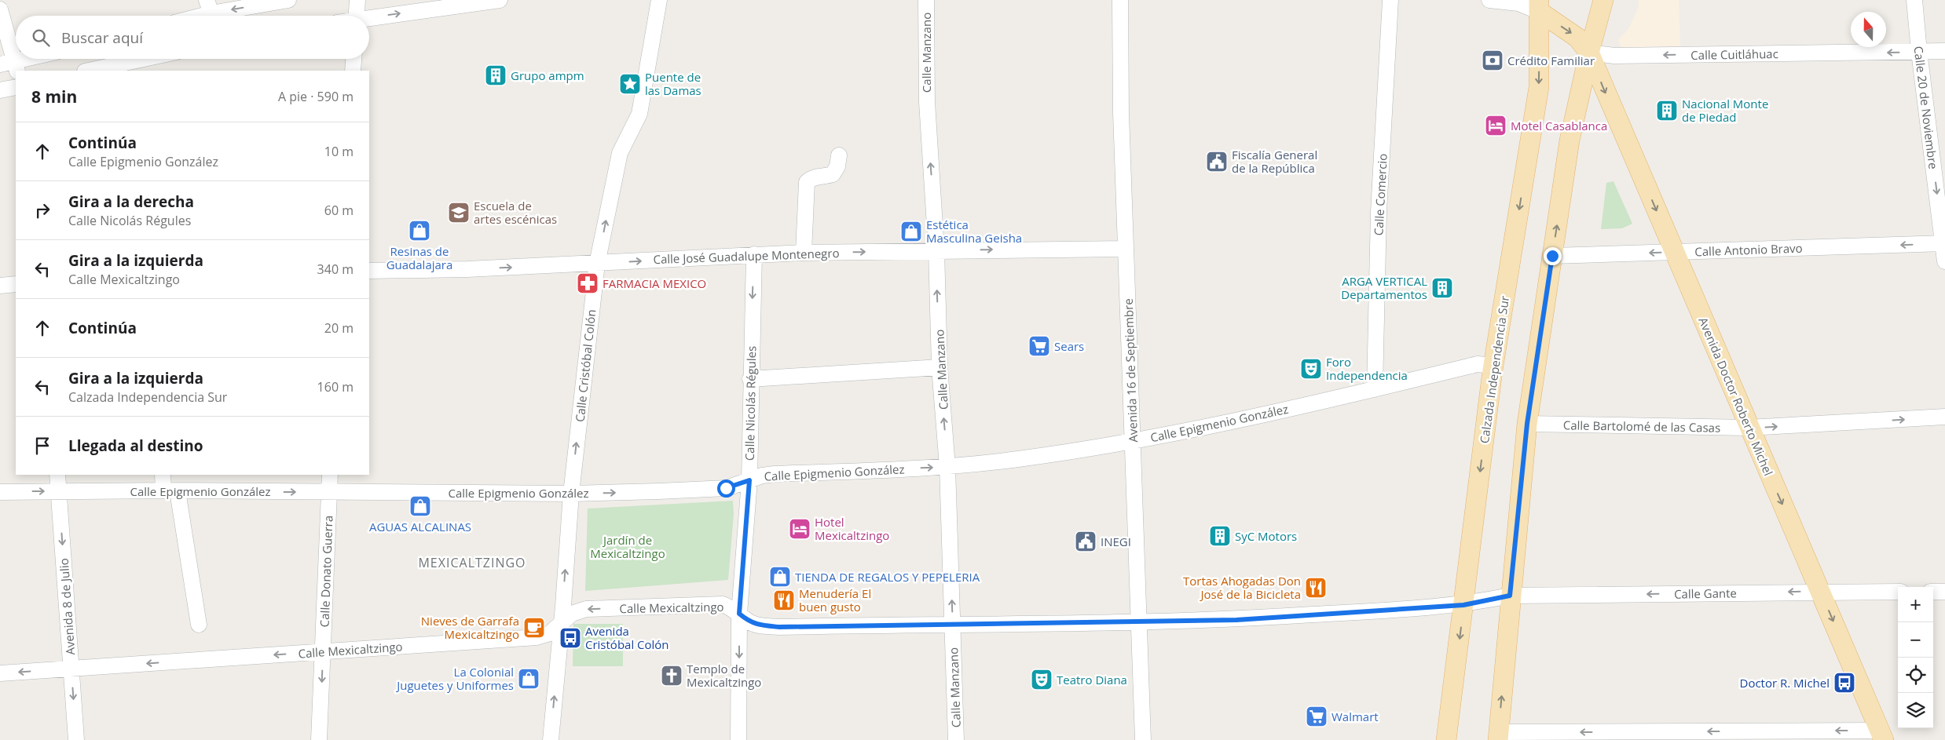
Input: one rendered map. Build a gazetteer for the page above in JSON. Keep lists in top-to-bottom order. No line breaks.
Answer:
{"streets":{"main road":["Calzada Independencia Sur","Avenida Doctor Roberto Michel"],"street":["Calle Manzano","Calle Cuitláhuac","Calle 20 de Noviembre","Calle Comercio","Calle Antonio Bravo","Calle José Guadalupe Montenegro","Calle Cristóbal Colón","Avenida 16 de Septiembre","Calle Nicolás Régules","Calle Epigmenio González","Calle Bartolomé de las Casas","Calle Donato Guerra","Calle Gante","Avenida 8 de Julio","Calle Mexicaltzingo"]},"crossings":[["Calle Manzano","Calle José Guadalupe Montenegro"],["Calle Manzano","Calle Epigmenio González"],["Calle Manzano","Calle Mexicaltzingo"],["Calle Cuitláhuac","Calle 20 de Noviembre"],["Calle Cuitláhuac","Avenida Doctor Roberto Michel"],["Calle 20 de Noviembre","Calle Antonio Bravo"],["Calle Comercio","Calle Epigmenio González"],["Calle Antonio Bravo","Avenida Doctor Roberto Michel"],["Calle José Guadalupe Montenegro","Calle Cristóbal Colón"],["Calle José Guadalupe Montenegro","Avenida 16 de Septiembre"],["Calle José Guadalupe Montenegro","Calle Nicolás Régules"],["Calle Cristóbal Colón","Calle Epigmenio González"],["Calle Cristóbal Colón","Calle Mexicaltzingo"],["Calzada Independencia Sur","Calle Epigmenio González"],["Calzada Independencia Sur","Calle Gante"],["Calzada Independencia Sur","Calle Mexicaltzingo"],["Avenida 16 de Septiembre","Calle Epigmenio González"],["Avenida 16 de Septiembre","Calle Mexicaltzingo"],["Avenida Doctor Roberto Michel","Calle Bartolomé de las Casas"],["Avenida Doctor Roberto Michel","Calle Gante"],["Calle Nicolás Régules","Calle Epigmenio González"],["Calle Nicolás Régules","Calle Mexicaltzingo"],["Calle Epigmenio González","Calle Donato Guerra"],["Calle Epigmenio González","Avenida 8 de Julio"],["Calle Donato Guerra","Calle Mexicaltzingo"],["Calle Gante","Calle Mexicaltzingo"],["Avenida 8 de Julio","Calle Mexicaltzingo"]],"one_way":["Calle Manzano","Calle Cuitláhuac","Calle 20 de Noviembre","Calle Antonio Bravo","Calle José Guadalupe Montenegro","Calle Cristóbal Colón","Avenida Doctor Roberto Michel","Calle Nicolás Régules","Calle Bartolomé de las Casas","Calle Gante"],"districts":["MEXICALTZINGO"],"parks":["Jardín de Mexicaltzingo"],"places":{"bank":["Crédito Familiar"],"building":["Grupo ampm","Nacional Monte de Piedad","ARGA VERTICAL Departamentos","SyC Motors"],"place":["Puente de las Damas"],"hotel":["Motel Casablanca","Hotel Mexicaltzingo"],"public building":["Fiscalía General de la República","INEGI"],"school or university":["Escuela de artes escénicas"],"shop":["Resinas de Guadalajara","Estética Masculina Geisha","AGUAS ALCALINAS","TIENDA DE REGALOS Y PEPELERIA","La Colonial Juguetes y Uniformes"],"pharmacy":["FARMACIA MEXICO"],"supermarket":["Sears","Walmart"],"theatre":["Foro Independencia","Teatro Diana"],"restaurant":["Tortas Ahogadas Don José de la Bicicleta","Menudería El buen gusto"],"cafe":["Nieves de Garrafa Mexicaltzingo"],"bus stop":["Avenida Cristóbal Colón","Doctor R. Michel"],"church":["Templo de Mexicaltzingo"]},"north":"top","page":{"search":"Buscar aquí","heading":["8 min","A pie · 590 m"],"list":[["Continúa","Calle Epigmenio González","10 m"],["Gira a la derecha","Calle Nicolás Régules","60 m"],["Gira a la izquierda","Calle Mexicaltzingo","340 m"],["Continúa","20 m"],["Gira a la izquierda","Calzada Independencia Sur","160 m"],"Llegada al destino"],"map_buttons":["+","−"]}}
